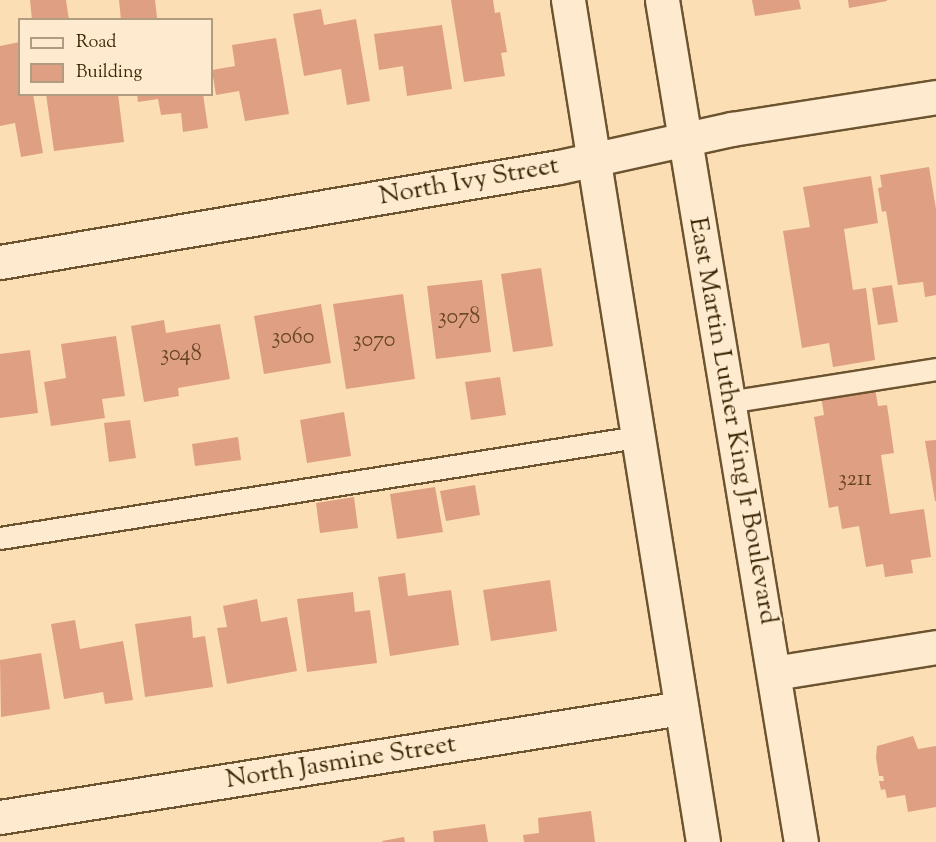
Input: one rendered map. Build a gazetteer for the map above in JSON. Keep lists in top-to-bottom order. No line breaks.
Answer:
{"streets":{"street":["North Ivy Street","East Martin Luther King Jr Boulevard","North Jasmine Street"]},"crossings":[["North Ivy Street","East Martin Luther King Jr Boulevard"]],"house_numbers":["3078","3060","3070","3048","3211"],"legend":["Road","Building"]}
